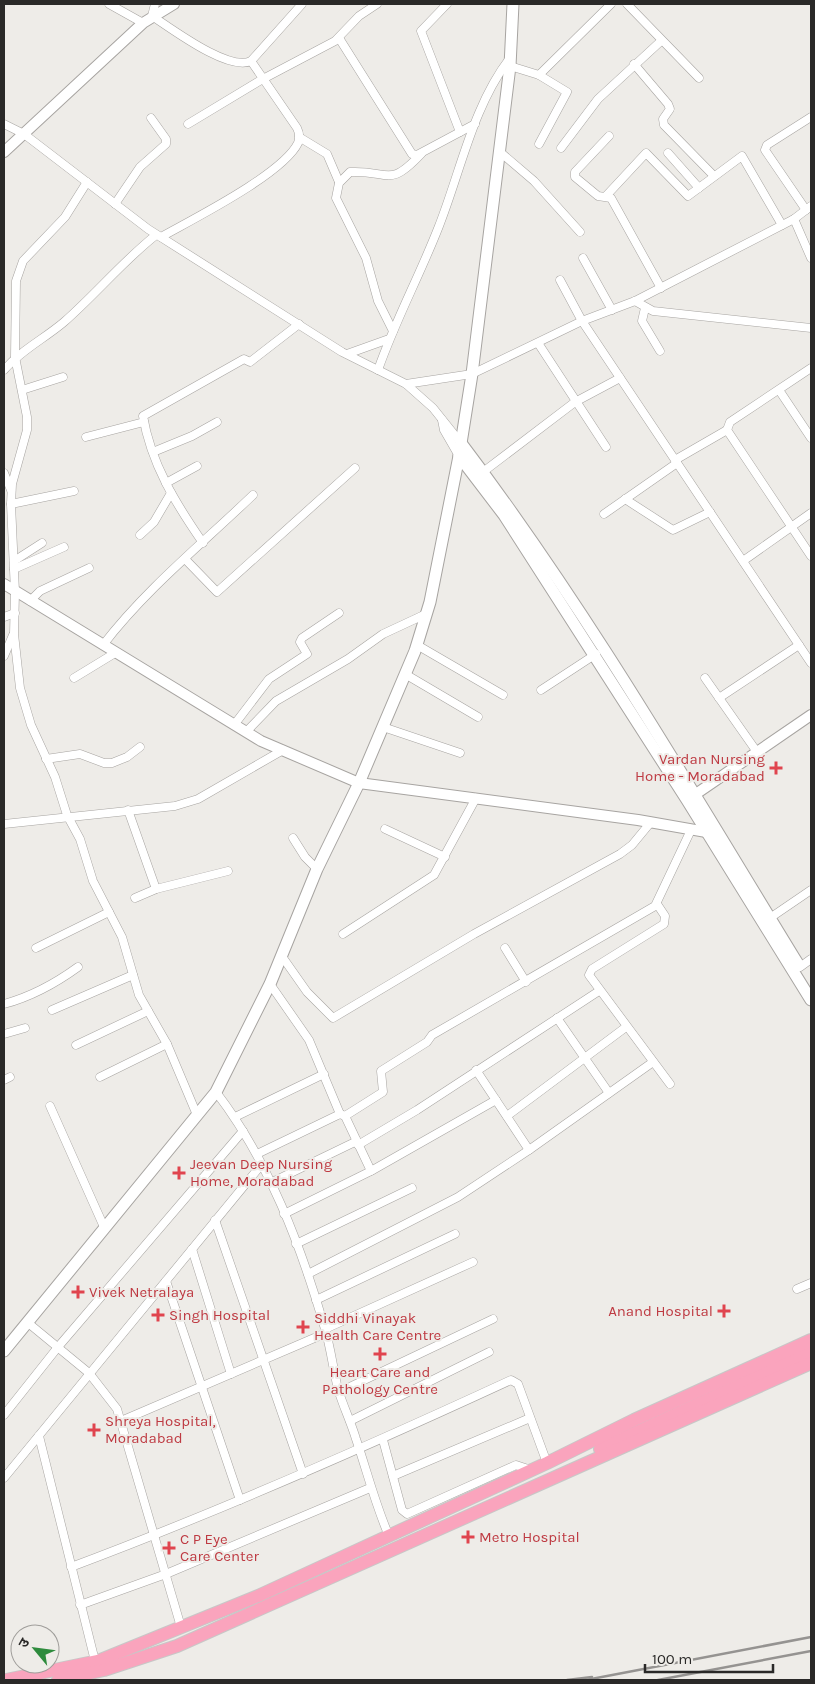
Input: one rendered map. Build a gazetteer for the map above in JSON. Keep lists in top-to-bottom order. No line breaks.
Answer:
{"places":{"health":["Vardan Nursing Home - Moradabad","Jeevan Deep Nursing Home, Moradabad","Vivek Netralaya","Anand Hospital","Singh Hospital","Siddhi Vinayak Health Care Centre","Heart Care and Pathology Centre","Shreya Hospital, Moradabad","Metro Hospital","C P Eye Care Center"]},"scale_bar":"100 m","north":"top left"}
